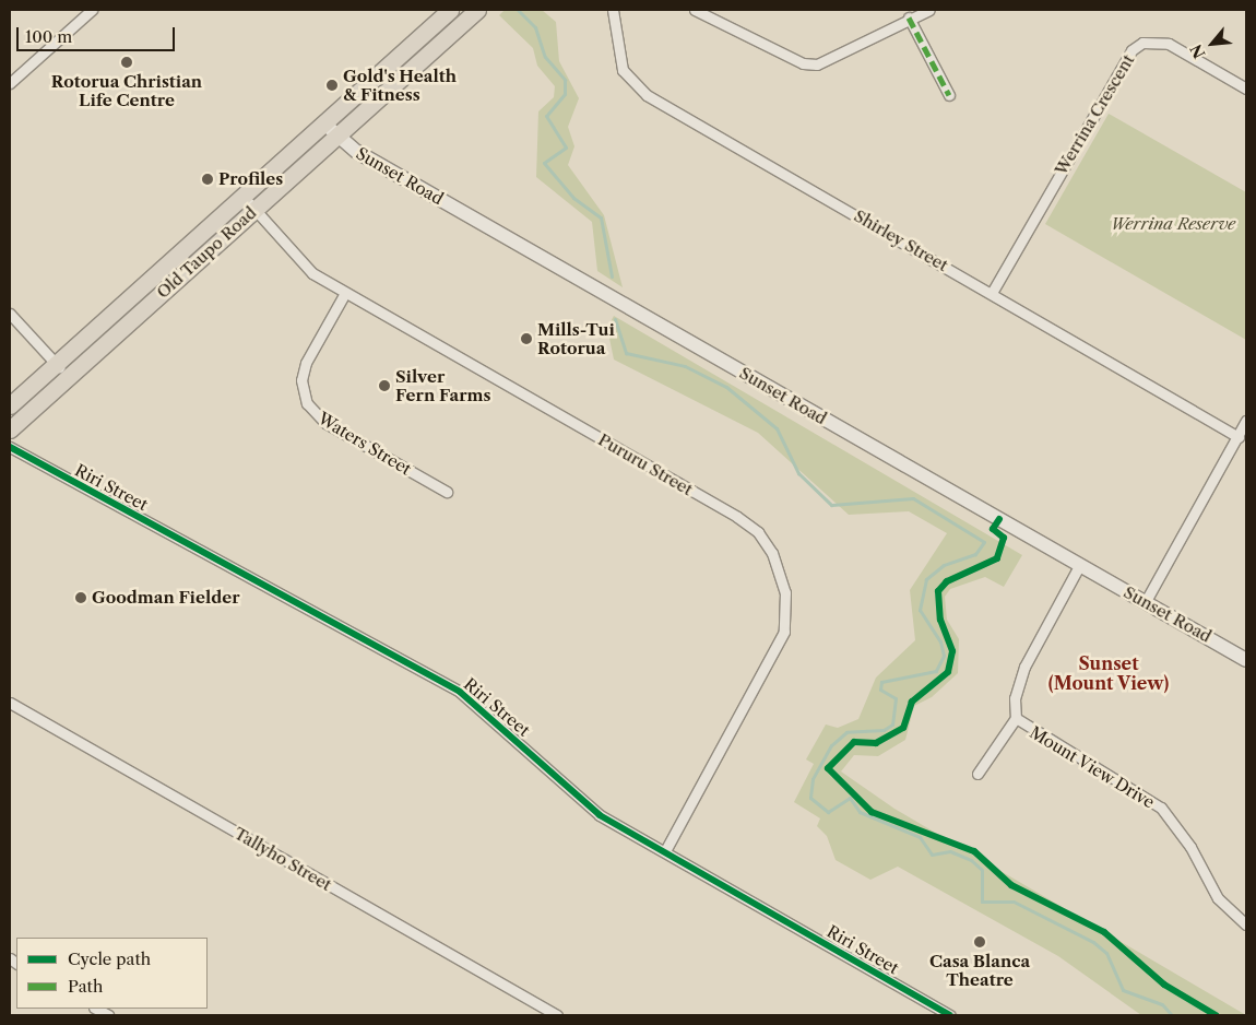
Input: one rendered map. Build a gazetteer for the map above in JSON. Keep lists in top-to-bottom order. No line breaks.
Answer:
{"streets":{"highway":["Old Taupo Road"],"main road":["Sunset Road"],"street":["Werrina Crescent","Shirley Street","Waters Street","Pururu Street","Riri Street","Mount View Drive","Tallyho Street"]},"crossings":[["Werrina Crescent","Shirley Street"],["Sunset Road","Old Taupo Road"],["Sunset Road","Mount View Drive"],["Old Taupo Road","Pururu Street"],["Waters Street","Pururu Street"],["Pururu Street","Riri Street"]],"districts":["Sunset (Mount View)"],"parks":["Werrina Reserve"],"places":["Rotorua Christian Life Centre","Gold's Health & Fitness","Profiles","Mills-Tui Rotorua","Silver Fern Farms","Goodman Fielder","Casa Blanca Theatre"],"legend":["Cycle path","Path"],"scale_bar":"100 m","north":"bottom left"}
